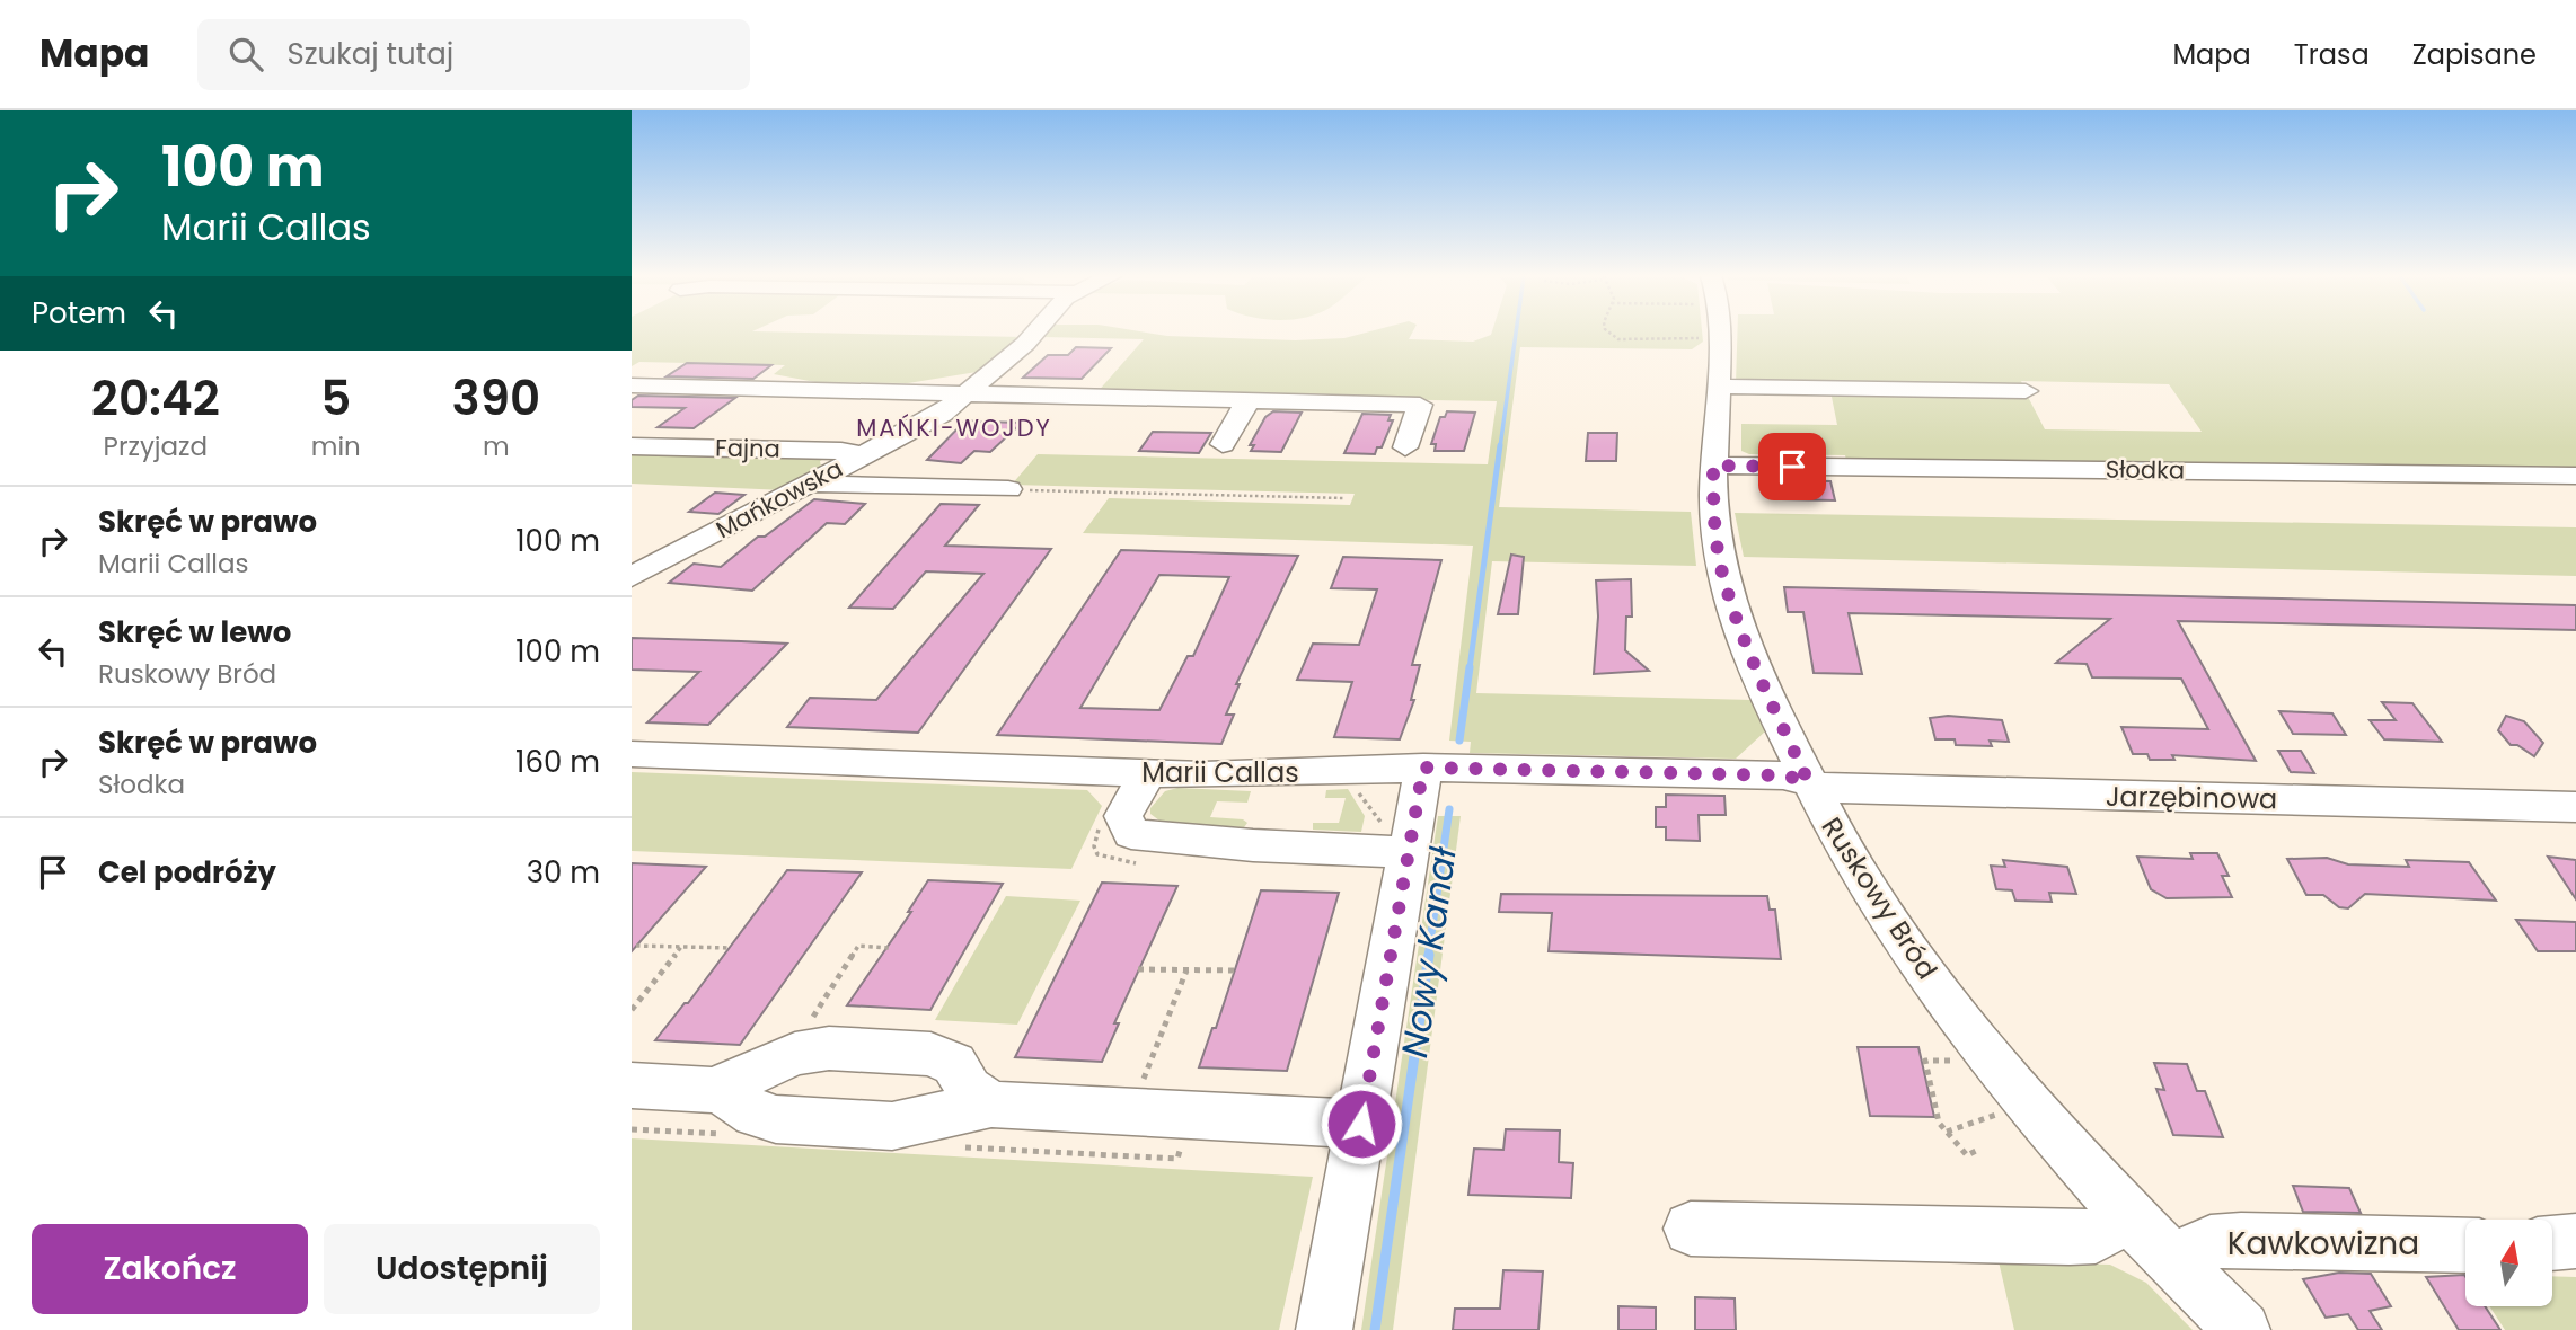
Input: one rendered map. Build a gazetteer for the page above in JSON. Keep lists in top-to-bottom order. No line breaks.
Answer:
{"streets":{"street":["Fajna","Słodka","Mańkowska","Marii Callas","Jarzębinowa","Ruskowy Bród","Kawkowizna"]},"crossings":[["Fajna","Mańkowska"],["Słodka","Ruskowy Bród"],["Marii Callas","Jarzębinowa"],["Marii Callas","Ruskowy Bród"],["Jarzębinowa","Ruskowy Bród"],["Ruskowy Bród","Kawkowizna"]],"districts":["MAŃKI-WOJDY"],"water":["Nowy Kanał"],"north":"top","page":{"header":"Mapa","search":"Szukaj tutaj","nav":["Mapa","Trasa","Zapisane"],"turn":["100 m","Marii Callas"],"then":"Potem","eta":["20:42","Przyjazd","5","min","390","m"],"list":[{"name":"Skręć w prawo","note":"Marii Callas","value":"100 m"},{"name":"Skręć w lewo","note":"Ruskowy Bród","value":"100 m"},{"name":"Skręć w prawo","note":"Słodka","value":"160 m"},{"name":"Cel podróży","value":"30 m"}],"buttons":["Zakończ","Udostępnij"]}}
